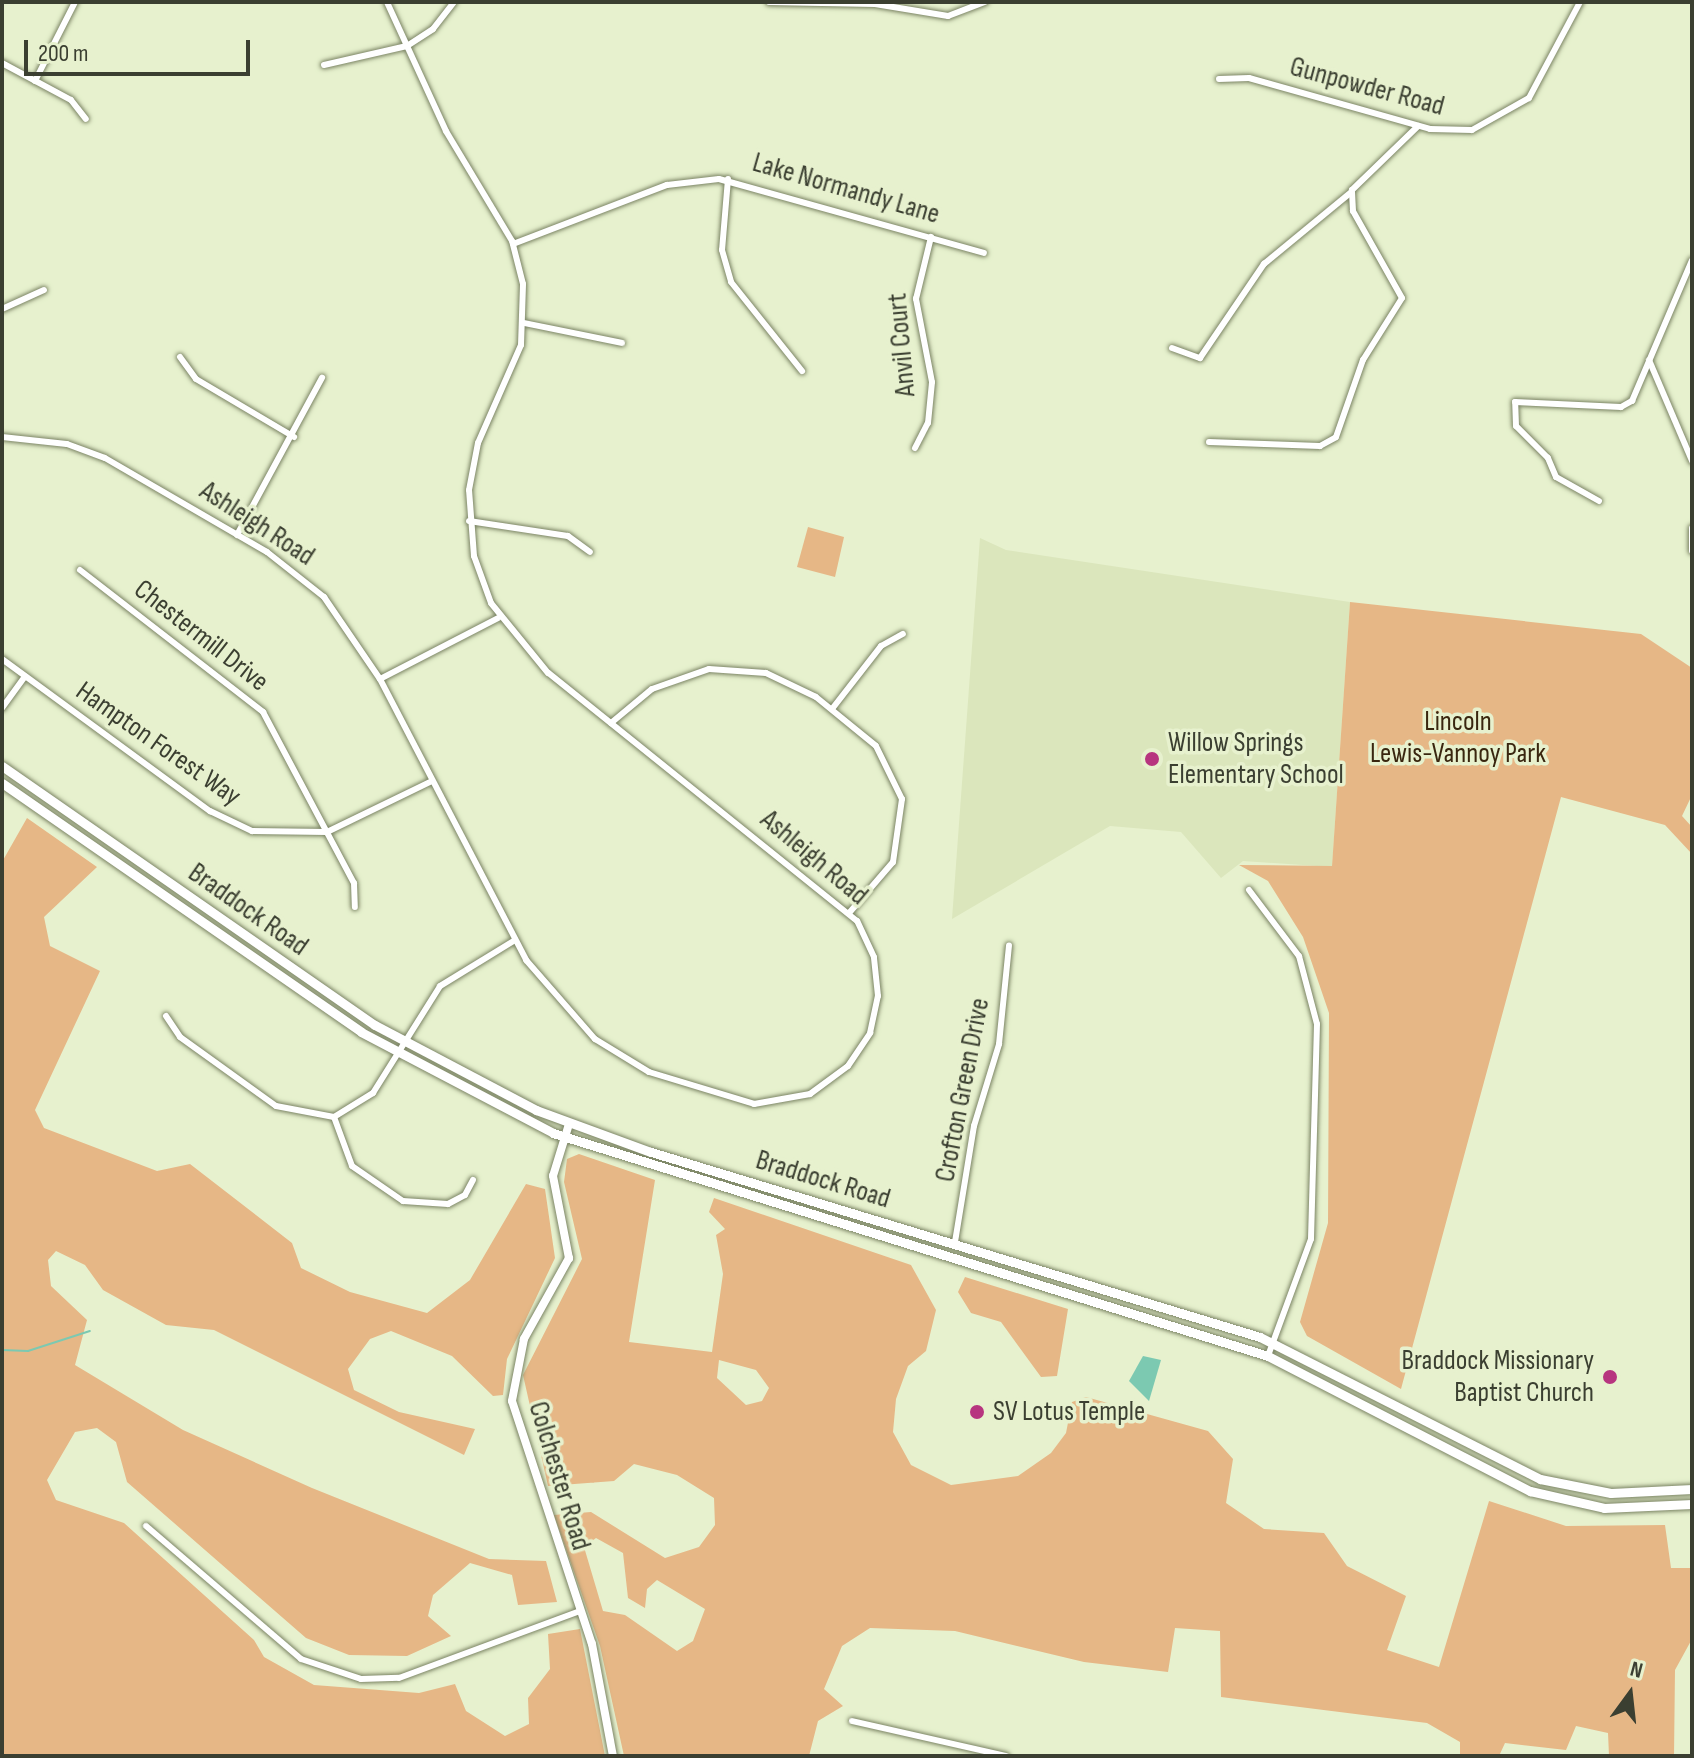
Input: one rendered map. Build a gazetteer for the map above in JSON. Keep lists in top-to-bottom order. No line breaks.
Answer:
{"streets":{"main road":["Braddock Road"],"street":["Gunpowder Road","Lake Normandy Lane","Anvil Court","Ashleigh Road","Chestermill Drive","Hampton Forest Way","Crofton Green Drive","Colchester Road"]},"crossings":[["Lake Normandy Lane","Anvil Court"],["Lake Normandy Lane","Ashleigh Road"],["Ashleigh Road","Hampton Forest Way"],["Chestermill Drive","Hampton Forest Way"],["Braddock Road","Crofton Green Drive"],["Braddock Road","Colchester Road"]],"parks":["Lincoln Lewis-Vannoy Park"],"places":["Willow Springs Elementary School","Braddock Missionary Baptist Church","SV Lotus Temple"],"scale_bar":"200 m","north":"top"}
